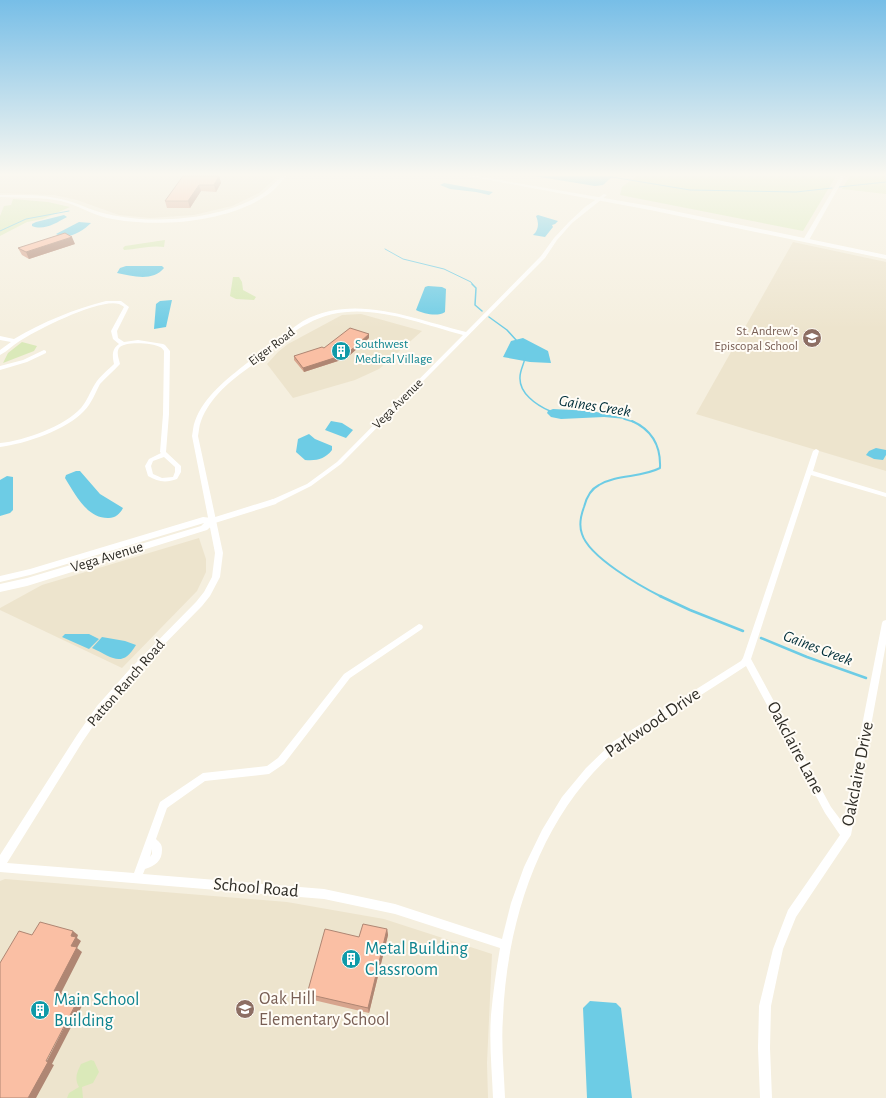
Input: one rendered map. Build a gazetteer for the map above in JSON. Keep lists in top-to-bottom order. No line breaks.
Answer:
{"streets":{"street":["Eiger Road","Vega Avenue","Patton Ranch Road","Parkwood Drive","Oakclaire Lane","Oakclaire Drive","School Road"]},"crossings":[["Eiger Road","Vega Avenue"],["Eiger Road","Patton Ranch Road"],["Vega Avenue","Patton Ranch Road"],["Patton Ranch Road","School Road"],["Parkwood Drive","Oakclaire Lane"],["Parkwood Drive","School Road"],["Oakclaire Lane","Oakclaire Drive"]],"water":["Gaines Creek"],"places":{"school or university":["St. Andrew's Episcopal School","Oak Hill Elementary School"],"building":["Southwest Medical Village","Metal Building Classroom","Main School Building"]}}
